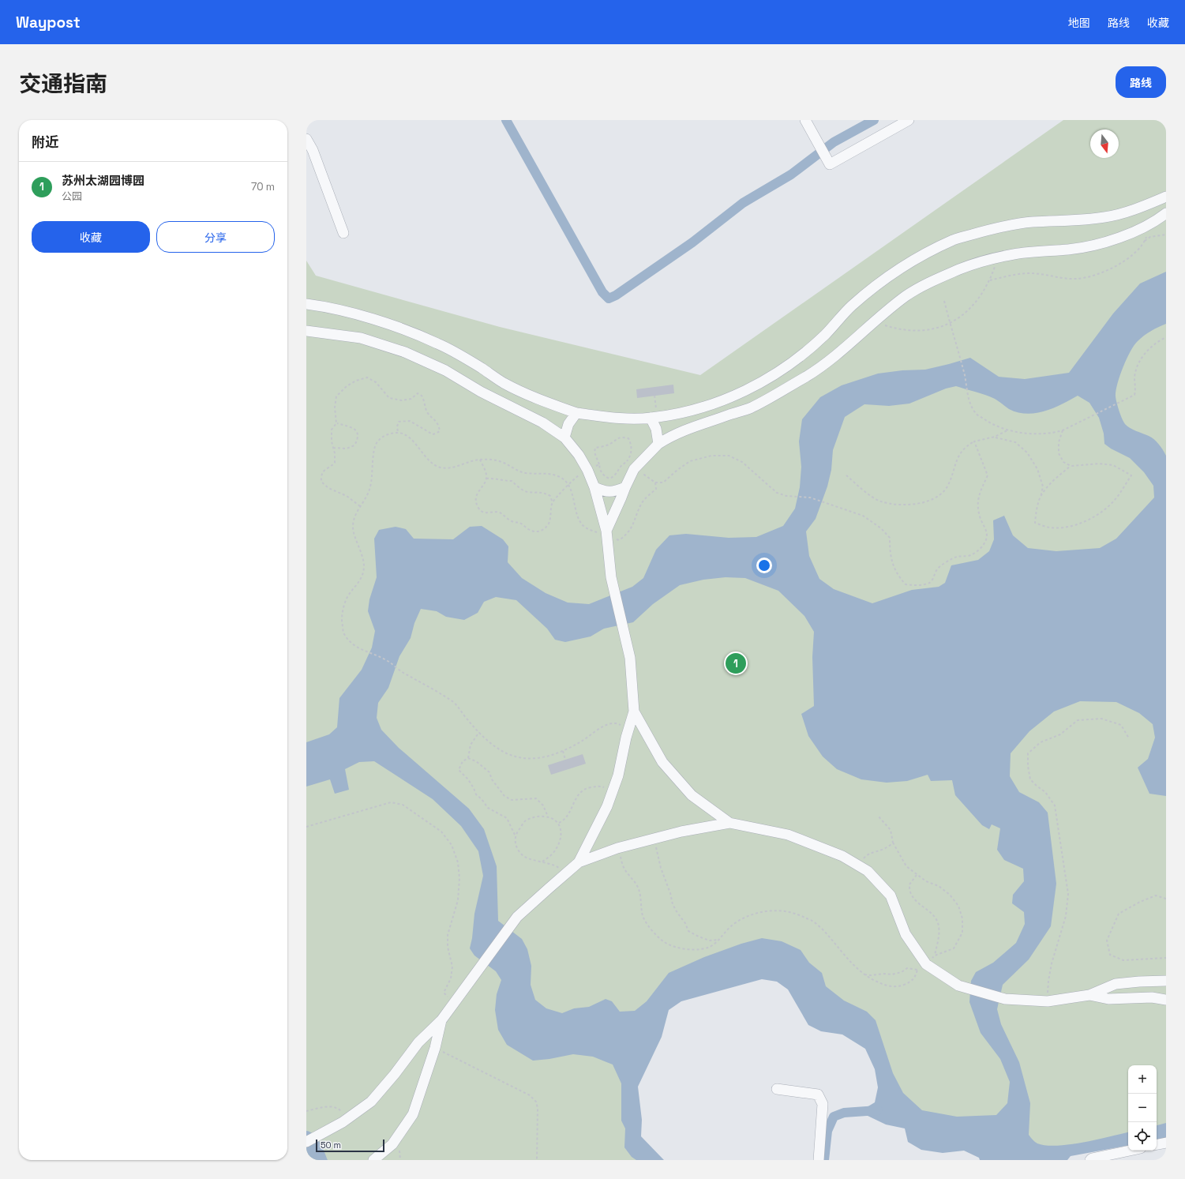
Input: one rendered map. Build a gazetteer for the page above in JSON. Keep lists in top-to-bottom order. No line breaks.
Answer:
{"scale_bar":"50 m","north":"bottom","page":{"header":"Waypost","nav":["地图","路线","收藏"],"title":"交通指南","buttons":["路线",["收藏","分享"]],"heading":"附近","list":[{"mark":"1","name":"苏州太湖园博园","note":"公园","value":"70 m"}],"pins":"1","map_buttons":["+","−"],"scale":"50 m"}}
